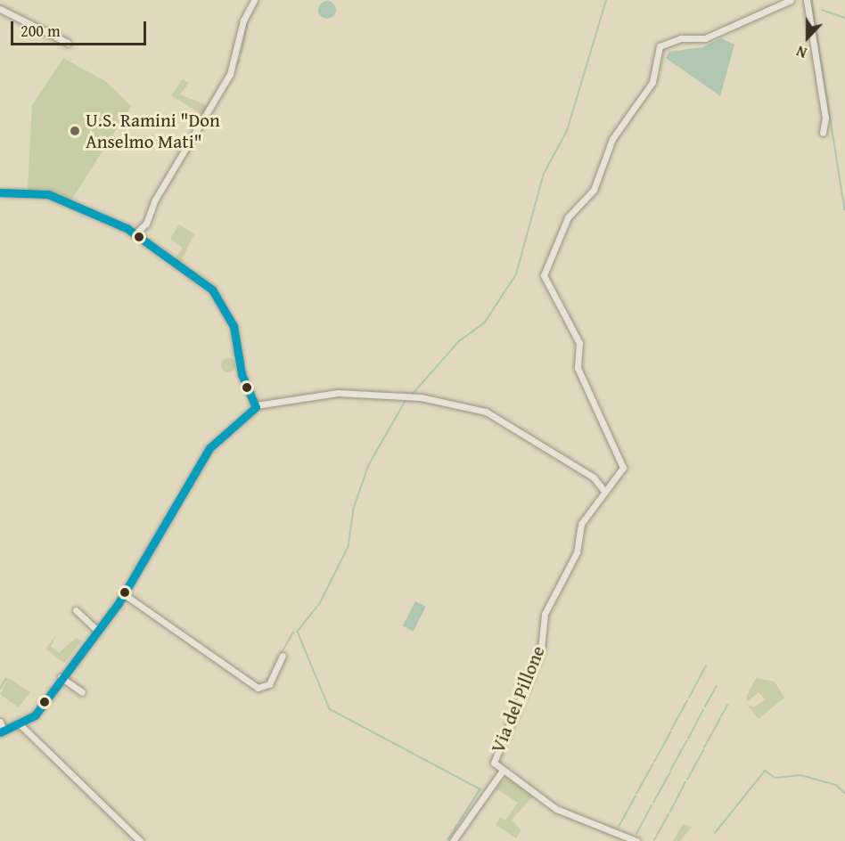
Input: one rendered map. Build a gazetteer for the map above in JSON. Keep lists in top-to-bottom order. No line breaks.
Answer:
{"streets":{"street":["Via del Pillone"]},"places":["U.S. Ramini \"Don Anselmo Mati\""],"scale_bar":"200 m","north":"bottom"}
